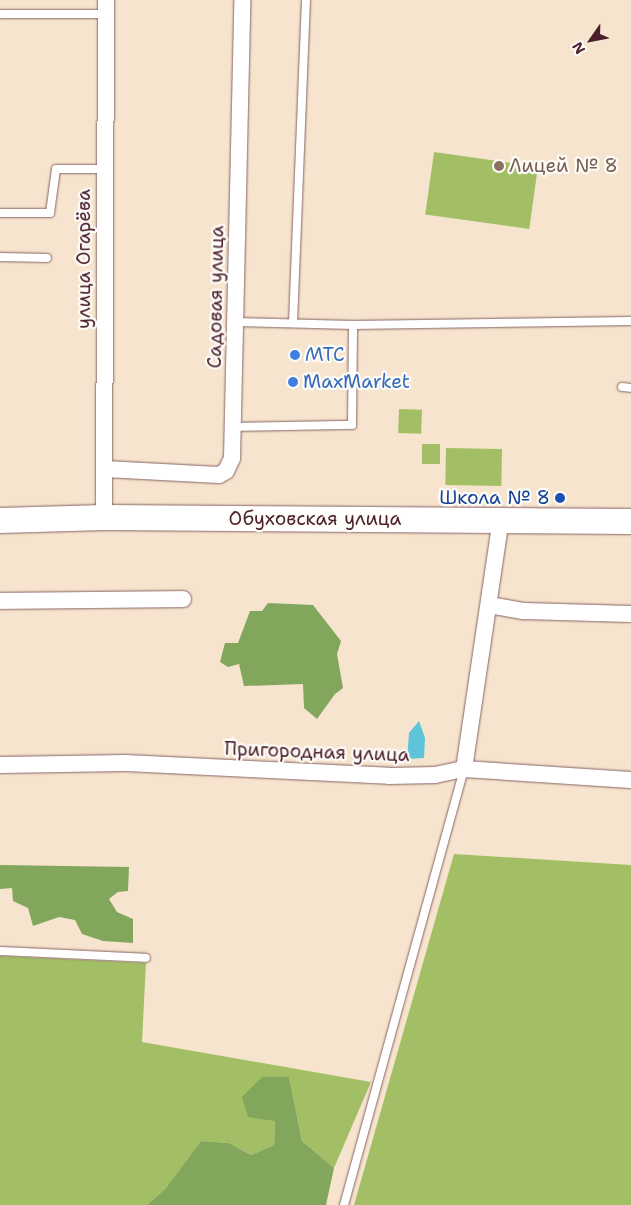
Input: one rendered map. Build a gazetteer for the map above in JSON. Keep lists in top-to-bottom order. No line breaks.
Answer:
{"streets":{"main road":["Обуховская улица"],"street":["улица Огарёва","Садовая улица","Пригородная улица"]},"crossings":[["улица Огарёва","Садовая улица"],["улица Огарёва","Обуховская улица"]],"places":["Лицей № 8","МТС","MaxMarket","Школа № 8"],"north":"bottom left"}
